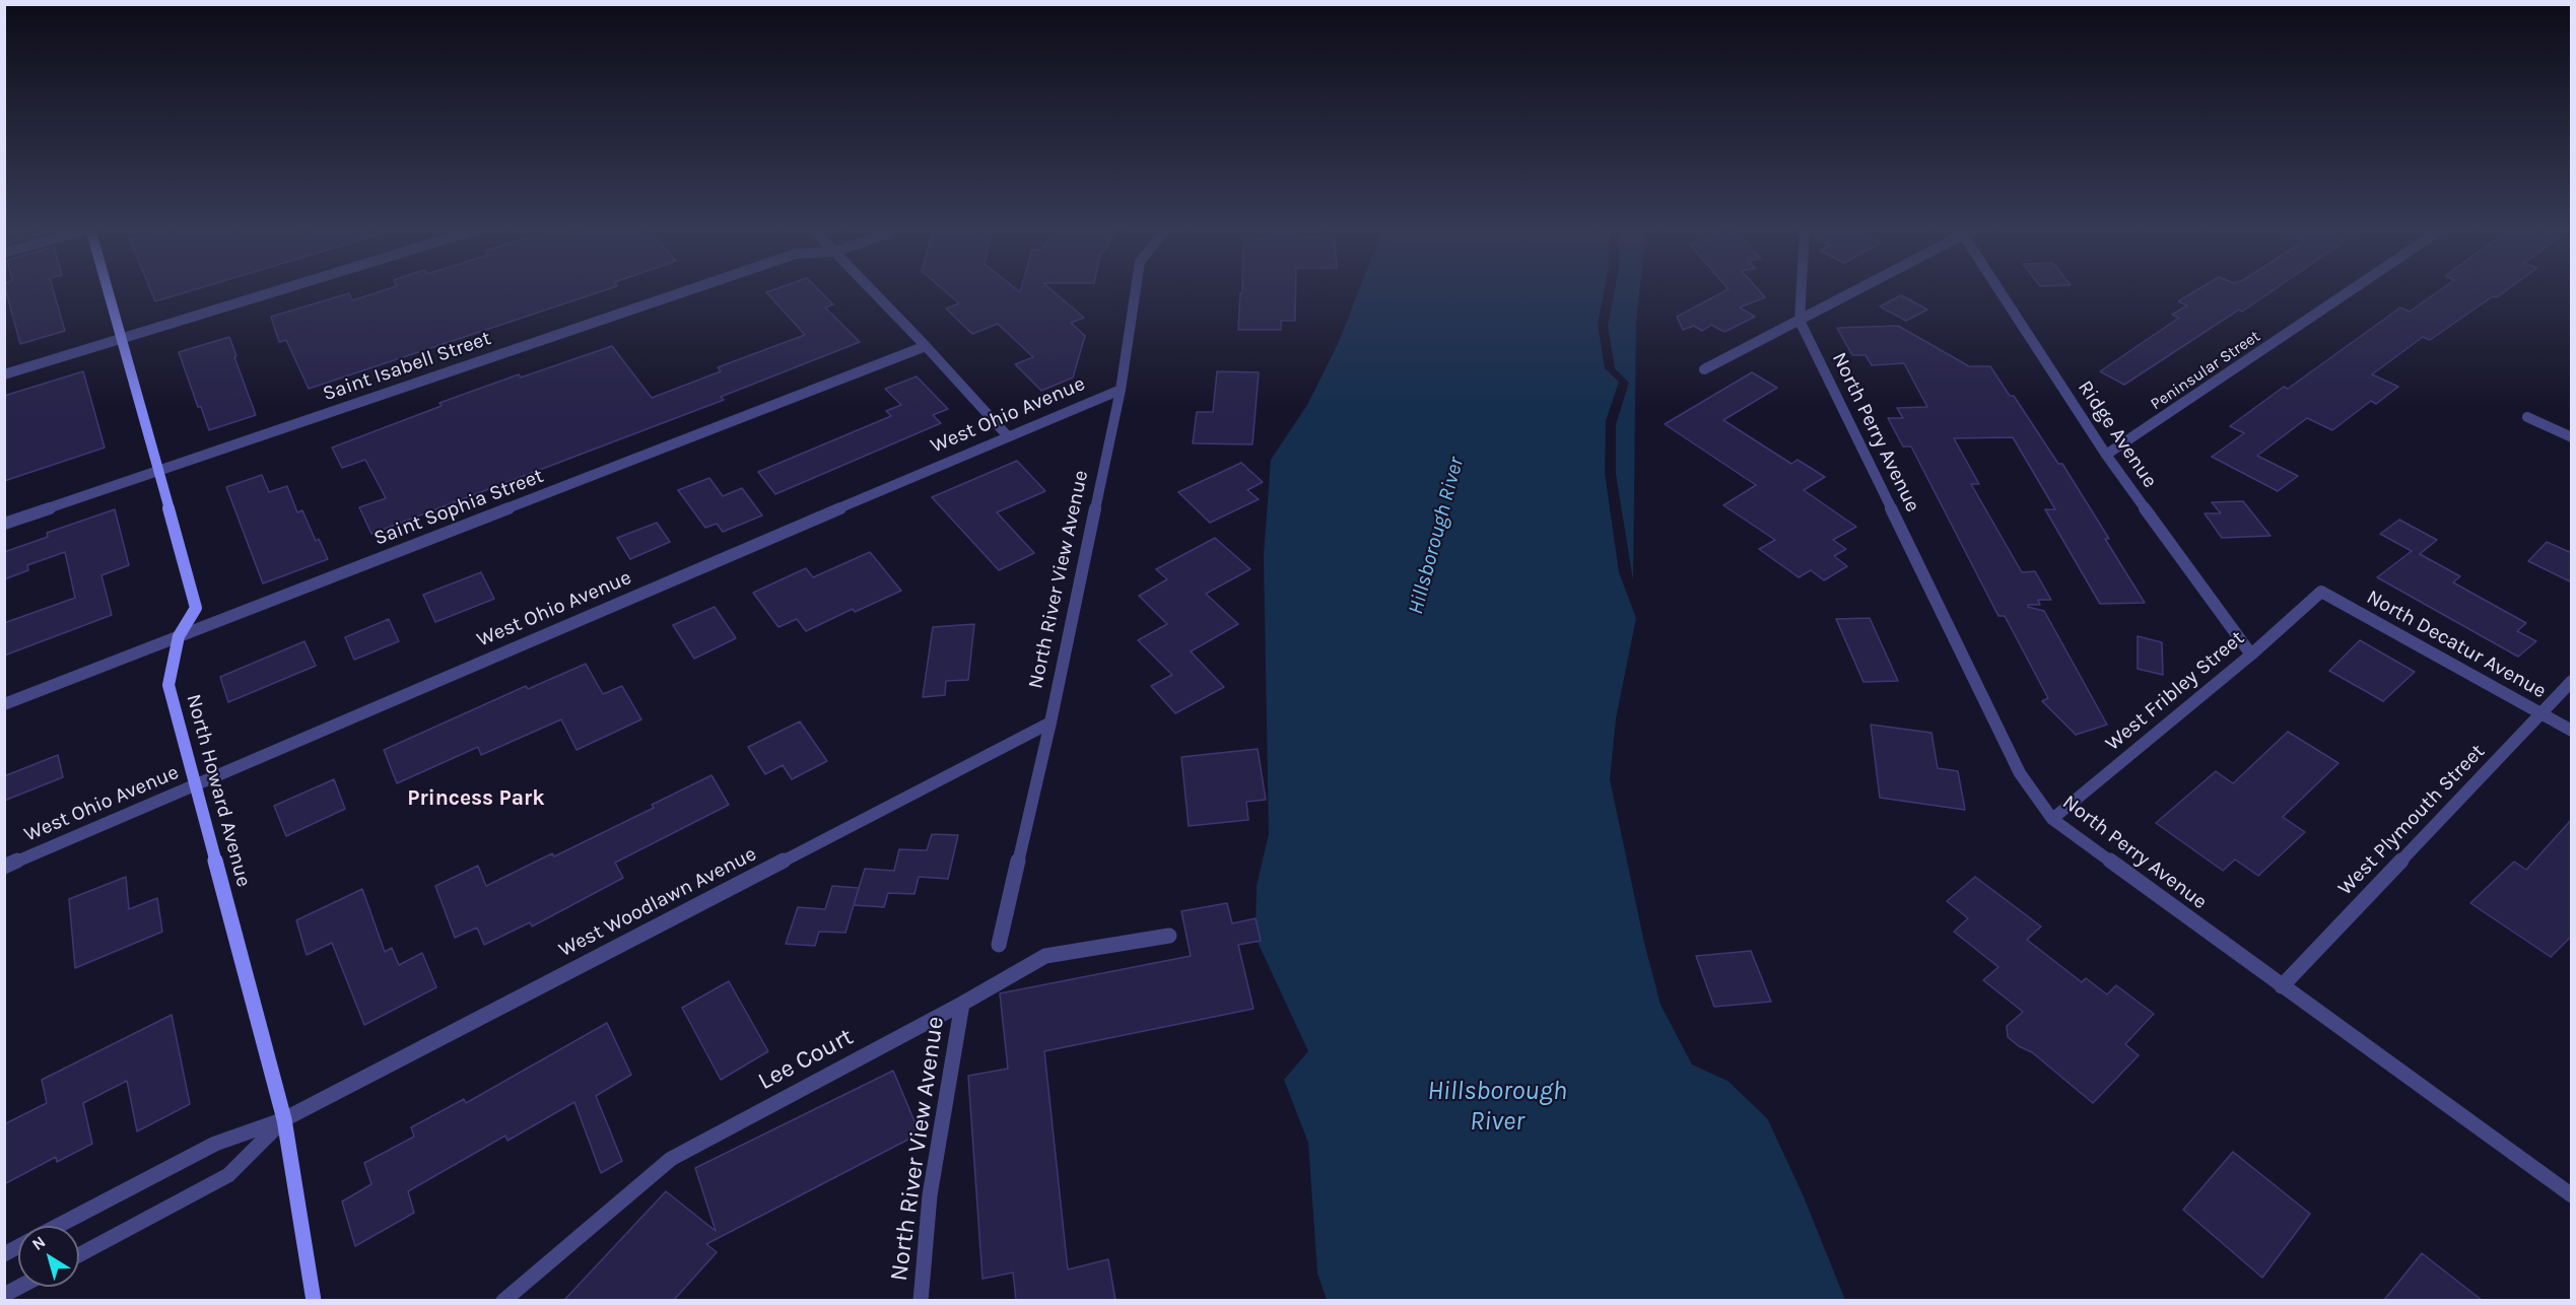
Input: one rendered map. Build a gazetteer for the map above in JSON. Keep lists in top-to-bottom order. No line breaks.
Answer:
{"streets":{"street":["Saint Isabell Street","Peninsular Street","West Ohio Avenue","North Perry Avenue","Ridge Avenue","Saint Sophia Street","North River View Avenue","North Decatur Avenue","West Fribley Street","North Howard Avenue","West Plymouth Street","West Woodlawn Avenue","Lee Court"]},"crossings":[["Saint Isabell Street","North Howard Avenue"],["Peninsular Street","Ridge Avenue"],["West Ohio Avenue","North River View Avenue"],["West Ohio Avenue","North Howard Avenue"],["North Perry Avenue","West Fribley Street"],["North Perry Avenue","West Plymouth Street"],["Ridge Avenue","West Fribley Street"],["Saint Sophia Street","North Howard Avenue"],["North River View Avenue","West Woodlawn Avenue"],["North River View Avenue","Lee Court"],["North Decatur Avenue","West Fribley Street"],["North Decatur Avenue","West Plymouth Street"],["North Howard Avenue","West Woodlawn Avenue"]],"districts":["Princess Park"],"water":["Hillsborough River"],"north":"top left"}
